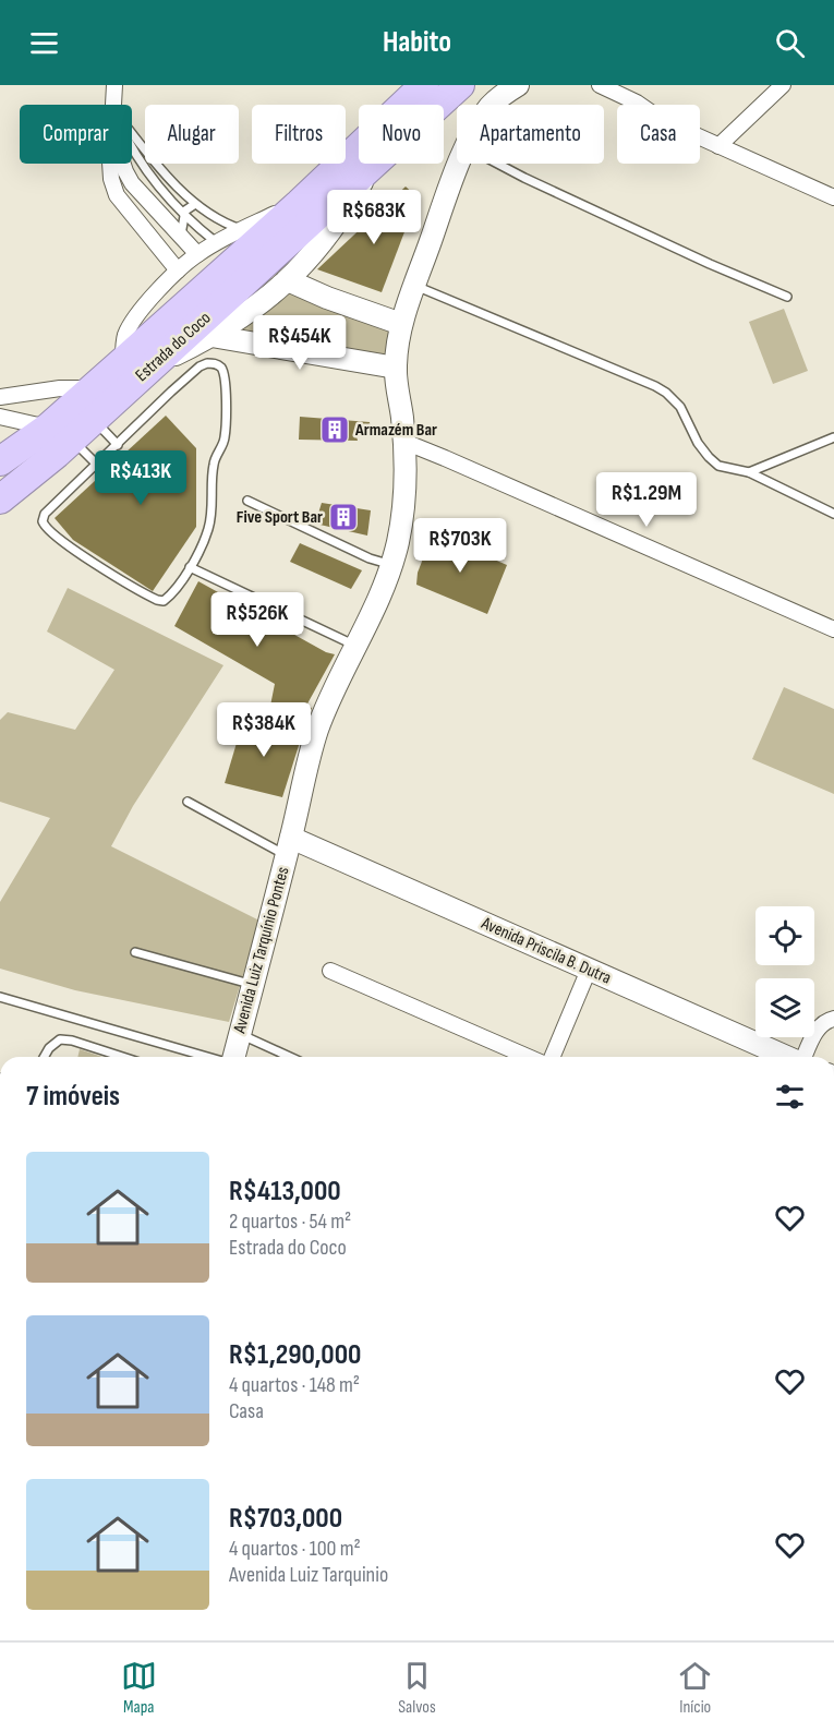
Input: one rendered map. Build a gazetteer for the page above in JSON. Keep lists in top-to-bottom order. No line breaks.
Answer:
{"streets":{"highway":["Estrada do Coco"],"street":["Avenida Luiz Tarquínio Pontes","Avenida Priscila B. Dutra"]},"crossings":[["Avenida Luiz Tarquínio Pontes","Avenida Priscila B. Dutra"]],"places":{"building":["Armazém Bar","Five Sport Bar"]},"page":{"header":"Habito","chip":["Comprar","Alugar","Filtros","Novo","Apartamento","Casa"],"price":["R$683K","R$454K","R$413K","R$1.29M","R$703K","R$526K","R$384K"],"heading":"7 imóveis","list":[{"name":"R$413,000","note":"2 quartos · 54 m² · Estrada do Coco"},{"name":"R$1,290,000","note":"4 quartos · 148 m² · Casa"},{"name":"R$703,000","note":"4 quartos · 100 m² · Avenida Luiz Tarquinio"}],"tabs":["Mapa","Salvos","Início"]}}
